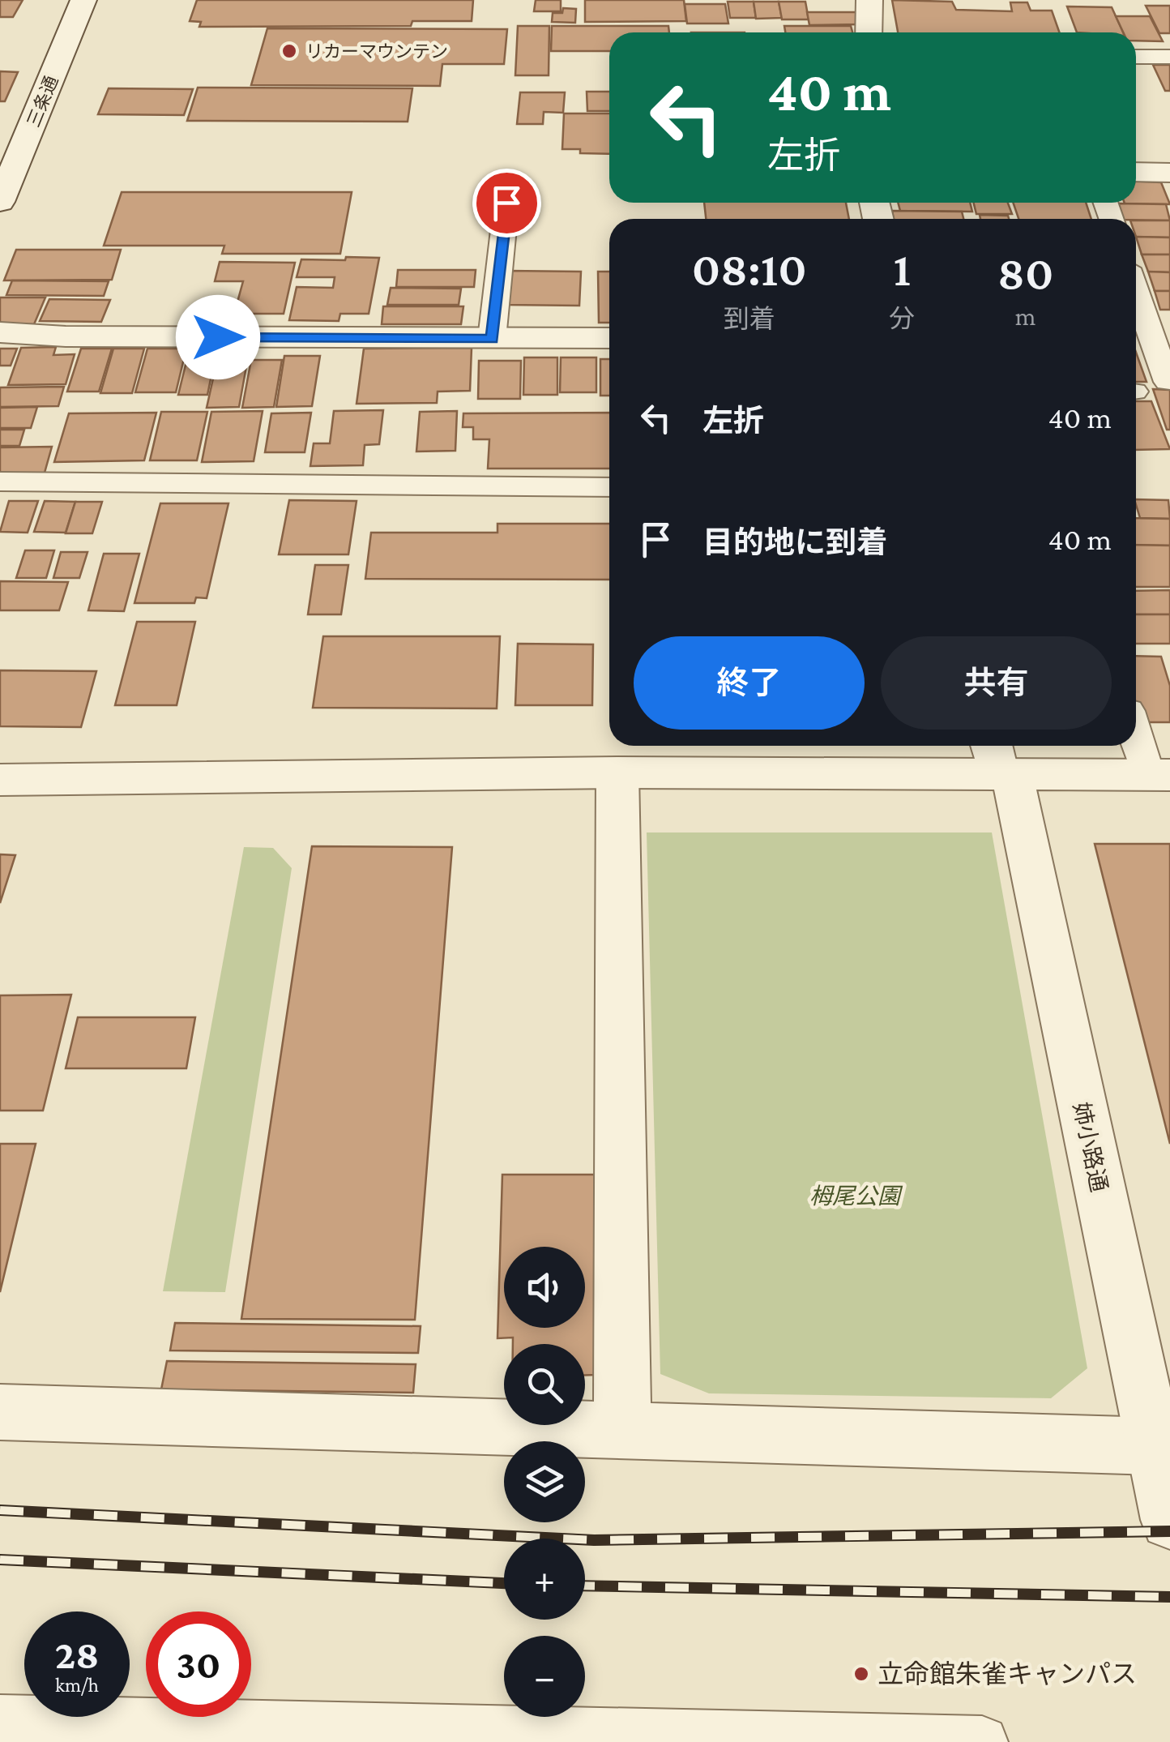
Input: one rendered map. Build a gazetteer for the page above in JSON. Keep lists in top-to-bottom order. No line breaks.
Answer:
{"streets":{"street":["三条通","姉小路通"]},"parks":["栂尾公園"],"places":["リカーマウンテン","立命館朱雀キャンパス"],"page":{"turn":["40 m","左折"],"eta":["08:10","到着","1","分","80","m"],"list":[{"name":"左折","value":"40 m"},{"name":"目的地に到着","value":"40 m"}],"buttons":["終了","共有"],"map_buttons":["+","−"],"speed":"28 km/h","limit":"30"}}
